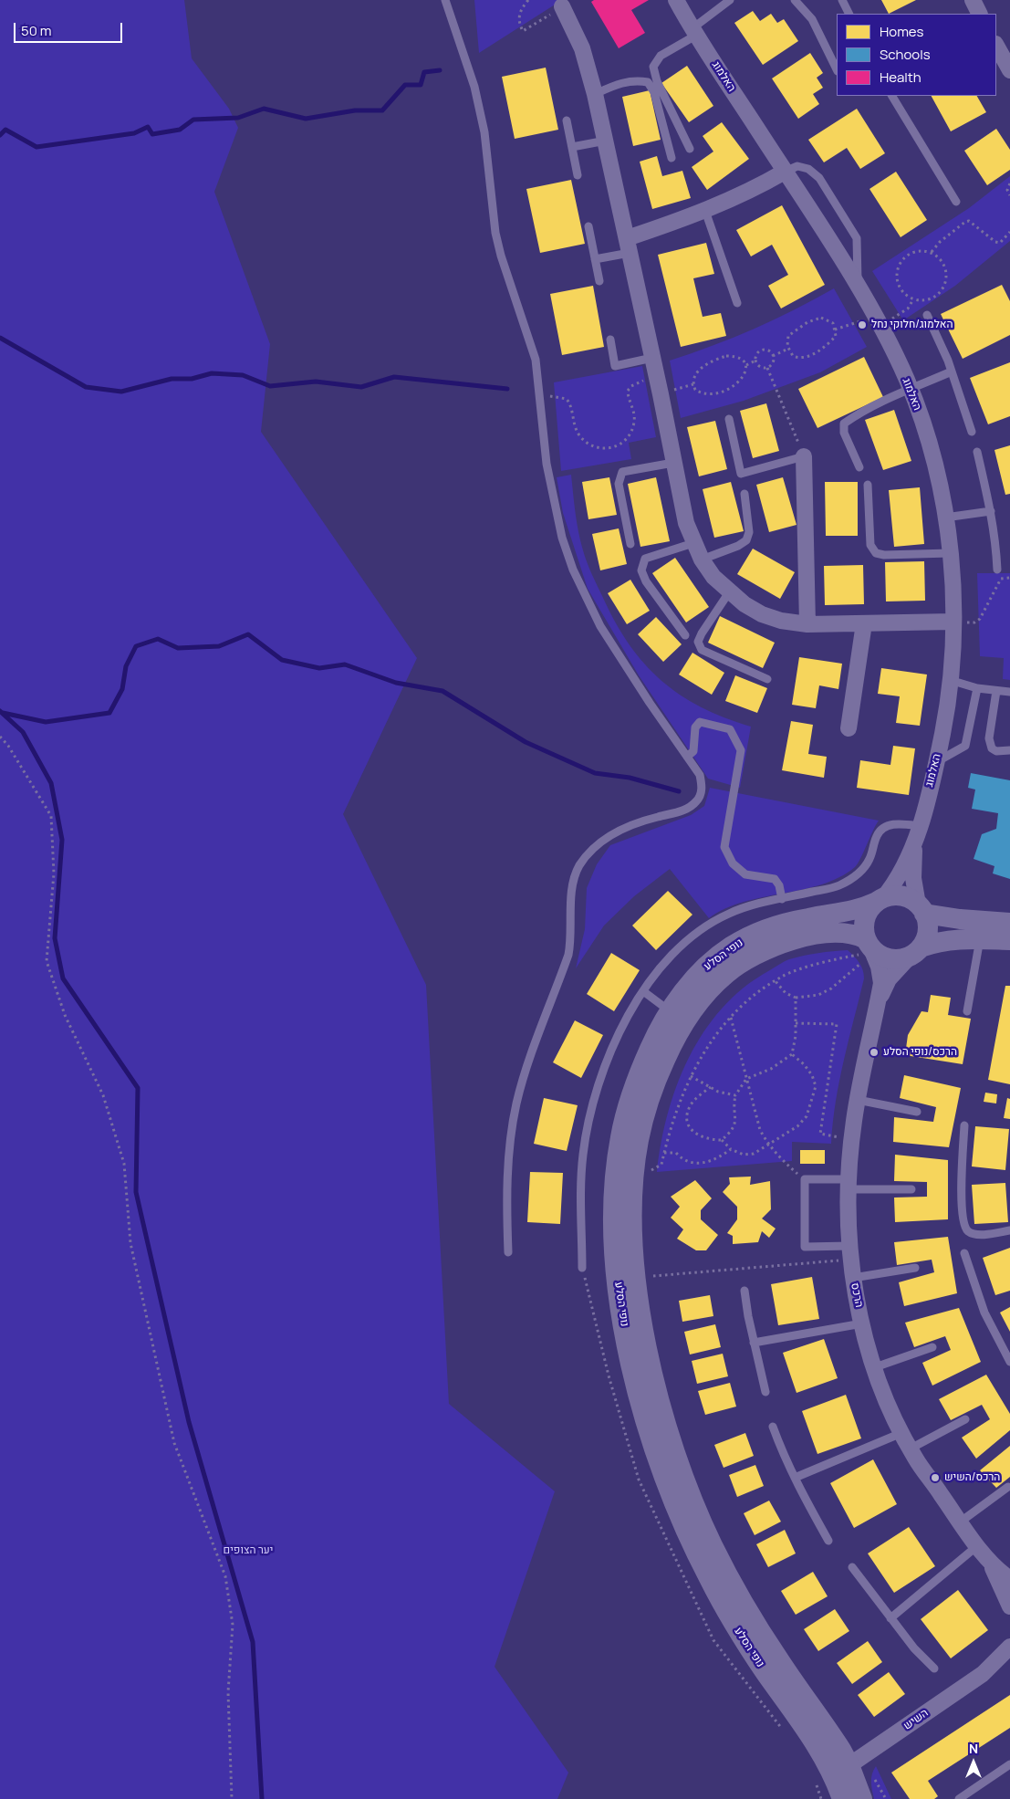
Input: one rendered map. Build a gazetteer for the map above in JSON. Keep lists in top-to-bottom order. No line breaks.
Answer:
{"streets":{"street":["האלמוג","נופי הסלע","הרכס","השיש"]},"crossings":[["האלמוג","נופי הסלע"],["האלמוג","הרכס"],["נופי הסלע","הרכס"],["נופי הסלע","השיש"]],"parks":["יער הצופים"],"places":["האלמוג/חלוקי נחל","הרכס/נופי הסלע","הרכס/השיש"],"legend":["Homes","Schools","Health"],"scale_bar":"50 m","north":"top"}
